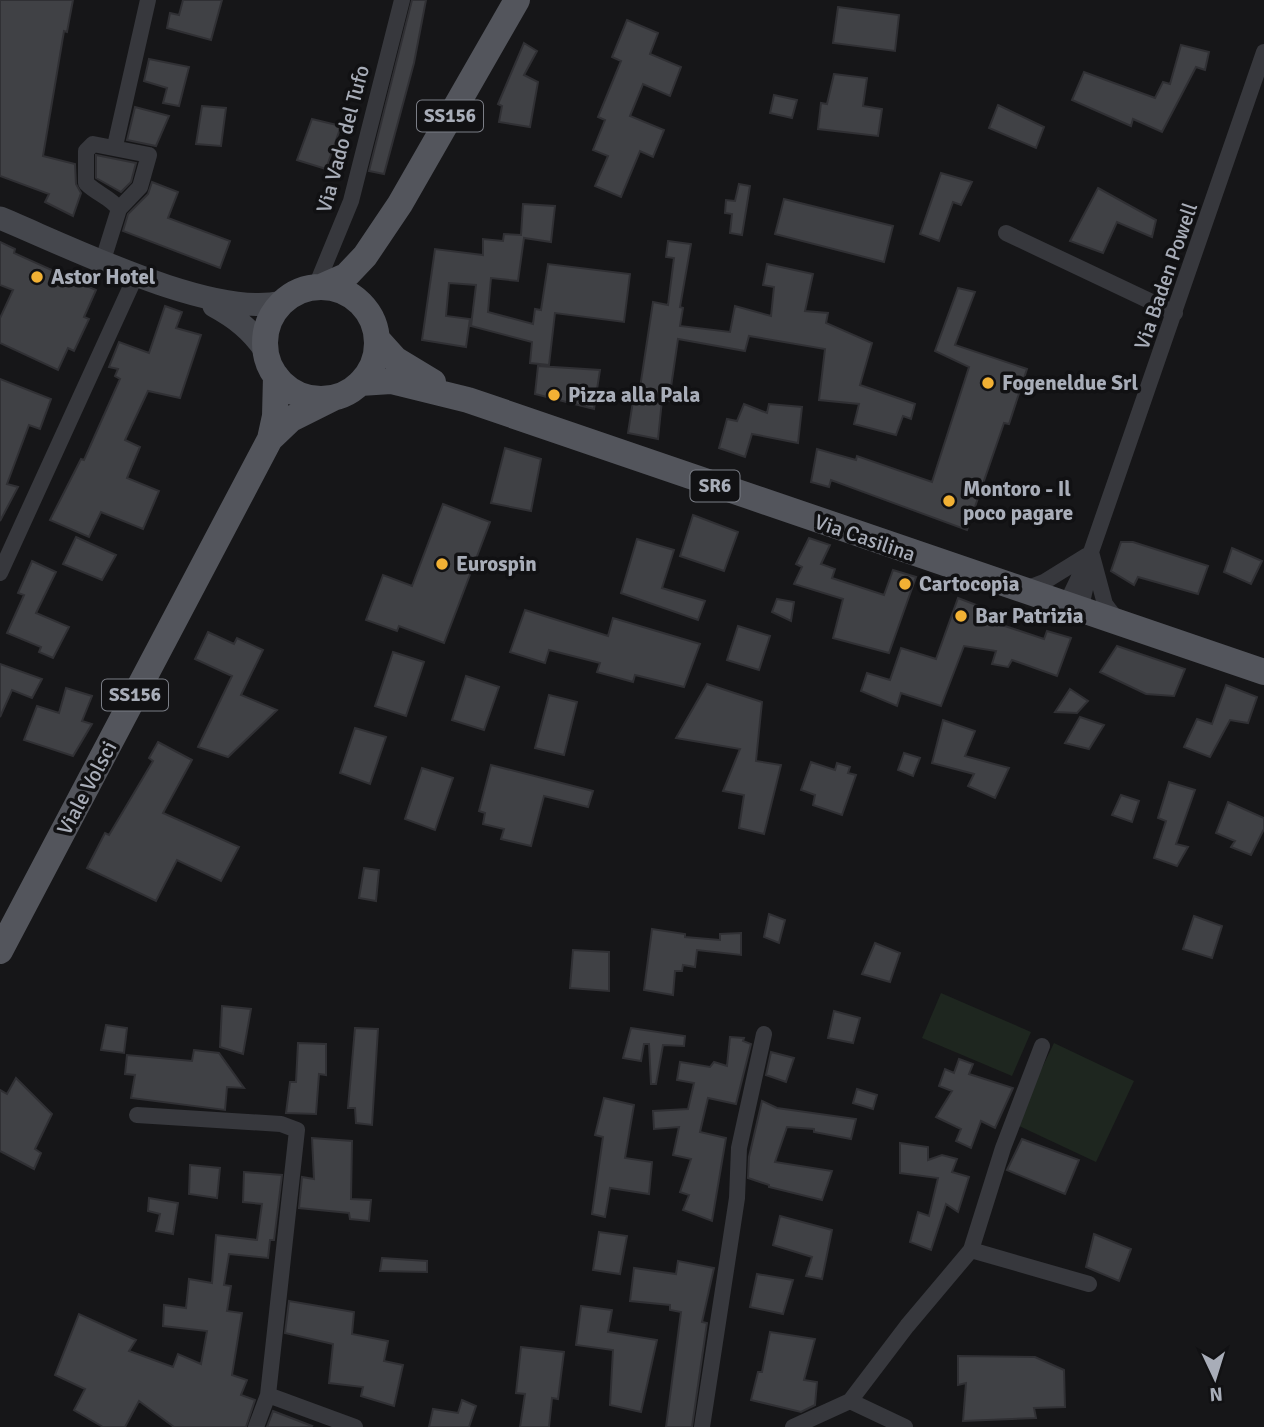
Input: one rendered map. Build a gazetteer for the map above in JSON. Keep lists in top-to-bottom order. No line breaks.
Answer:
{"streets":{"main road":["SS156","SR6","Via Casilina","Viale Volsci"],"street":["Via Vado del Tufo","Via Baden Powell"]},"crossings":[["SS156","Via Vado del Tufo"],["SS156","Via Casilina"],["SS156","Viale Volsci"],["Via Vado del Tufo","Via Casilina"],["Via Vado del Tufo","Viale Volsci"],["Via Baden Powell","Via Casilina"],["Via Casilina","Viale Volsci"]],"places":["Astor Hotel","Fogeneldue Srl","Pizza alla Pala","Montoro - Il poco pagare","Eurospin","Cartocopia","Bar Patrizia"],"north":"bottom"}
